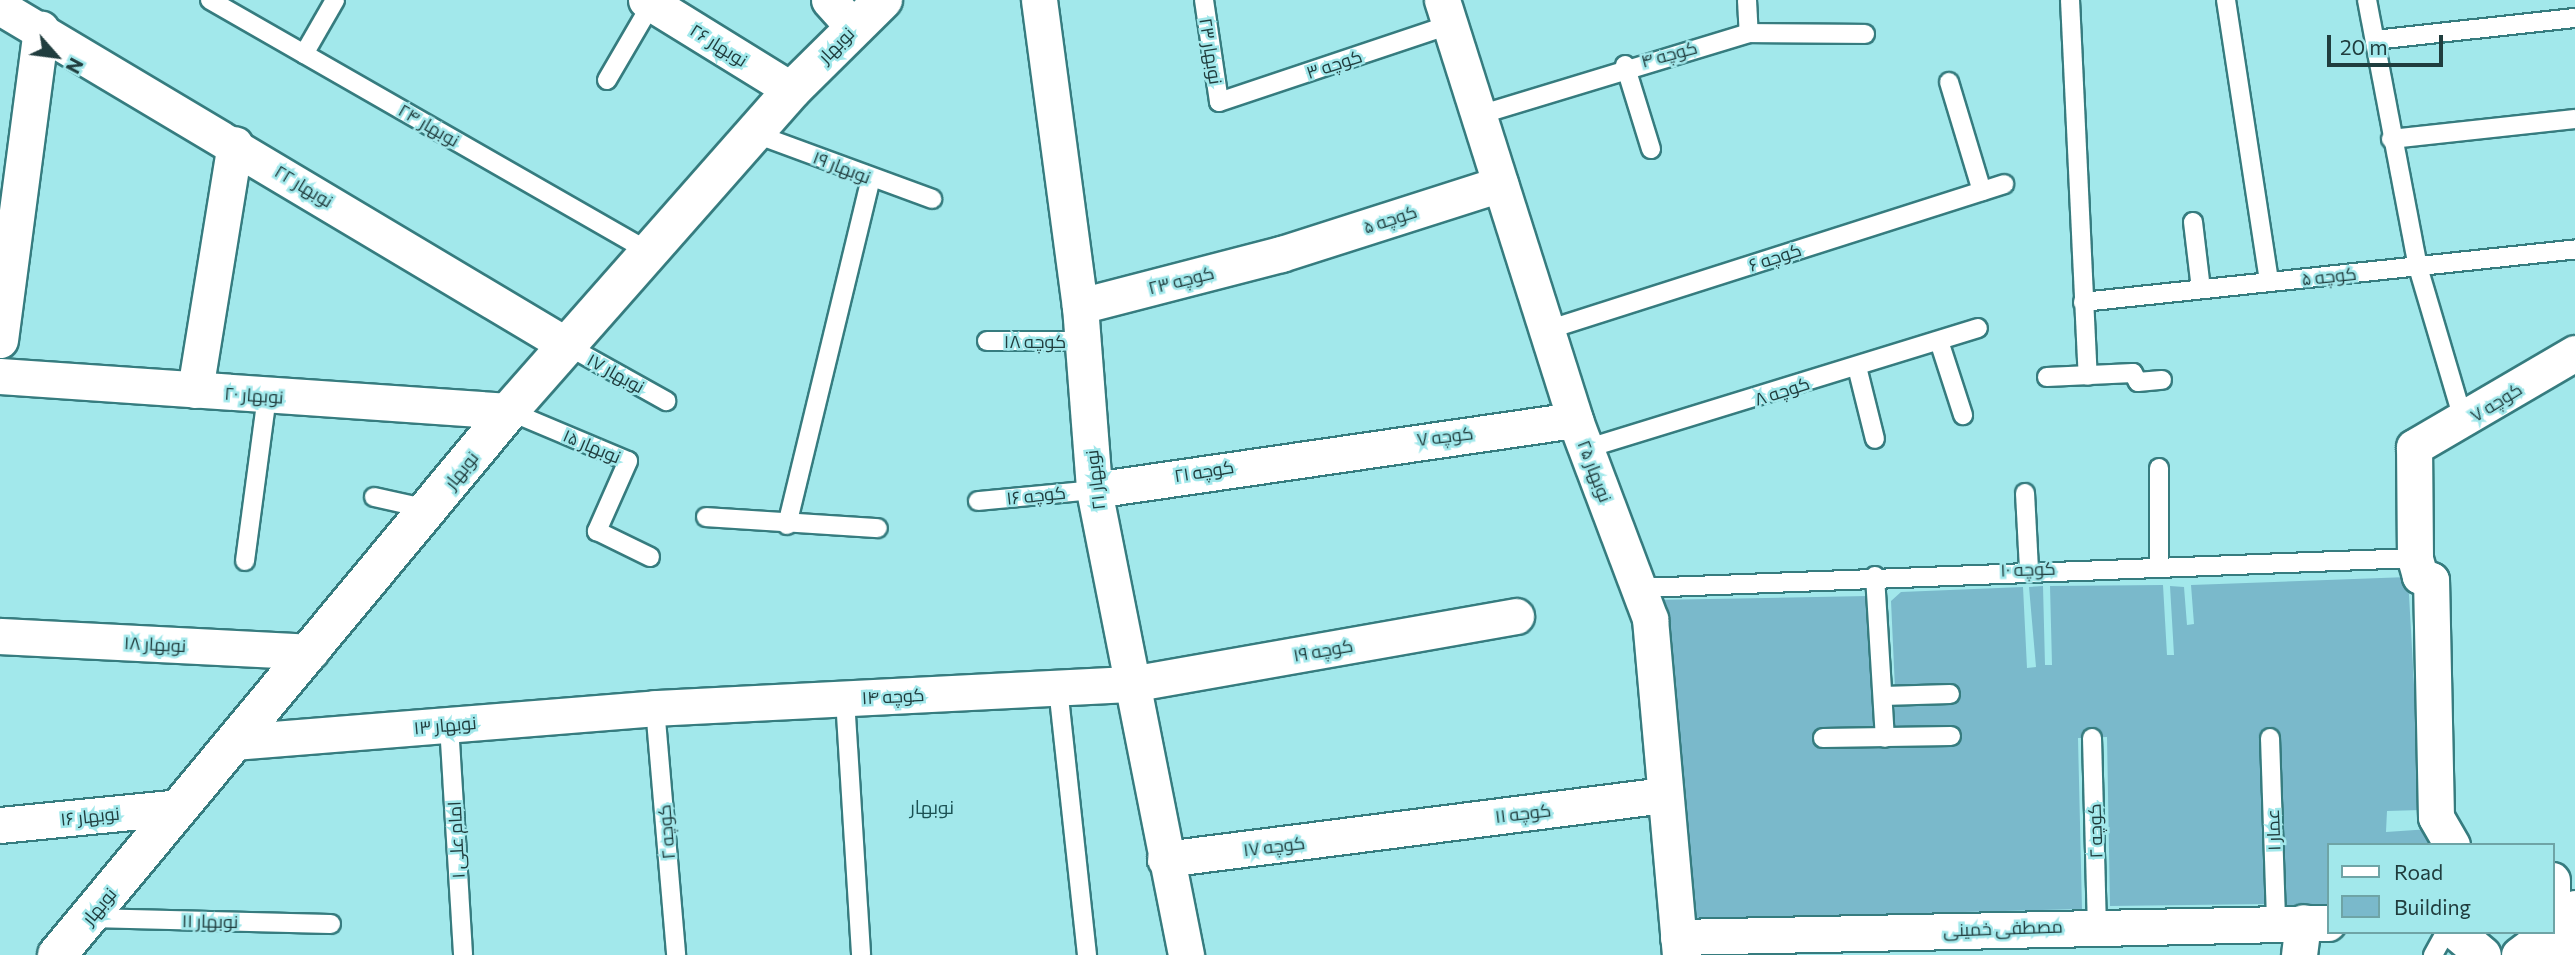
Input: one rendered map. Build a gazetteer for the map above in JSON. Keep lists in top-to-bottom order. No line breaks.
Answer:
{"streets":{"street":["نوبهار ۲۶","نوبهار","نوبهار ۲۲","کوچه ۵","کوچه ۲۳","نوبهار ۲۰","کوچه ۷","کوچه ۲۱","نوبهار ۲۵","نوبهار ۲۱","نوبهار ۱۸","کوچه ۱۹","کوچه ۱۴","نوبهار ۱۳","کوچه ۱۱","نوبهار ۱۶","کوچه ۱۷","مصطفی خمینی"],"lane":["نوبهار ۲۳","کوچه ۴","کوچه ۳","نوبهار ۲۴","نوبهار ۱۹","کوچه ۶","کوچه ۱۸","نوبهار ۱۷","کوچه ۸","نوبهار ۱۵","کوچه ۱۶","کوچه ۱۰","عمار ۱","کوچه ۲","امام علی ۱","نوبهار ۱۱"]},"crossings":[["نوبهار ۲۶","نوبهار"],["نوبهار","نوبهار ۲۴"],["نوبهار","نوبهار ۱۹"],["نوبهار","نوبهار ۲۲"],["نوبهار","نوبهار ۱۷"],["نوبهار","نوبهار ۲۰"],["نوبهار","نوبهار ۱۵"],["نوبهار","نوبهار ۱۸"],["نوبهار","نوبهار ۱۳"],["نوبهار","نوبهار ۱۶"],["نوبهار","نوبهار ۱۱"],["نوبهار ۲۳","کوچه ۳"],["کوچه ۴","نوبهار ۲۵"],["کوچه ۳","نوبهار ۲۵"],["نوبهار ۲۲","نوبهار ۱۷"],["کوچه ۵","کوچه ۲۳"],["کوچه ۵","نوبهار ۲۵"],["کوچه ۶","نوبهار ۲۵"],["کوچه ۲۳","نوبهار ۲۱"],["کوچه ۱۸","نوبهار ۲۱"],["کوچه ۸","کوچه ۷"],["کوچه ۸","نوبهار ۲۵"],["نوبهار ۲۰","نوبهار ۱۵"],["کوچه ۷","کوچه ۲۱"],["کوچه ۷","نوبهار ۲۵"],["کوچه ۷","کوچه ۱۰"],["کوچه ۲۱","نوبهار ۲۱"],["کوچه ۲۱","کوچه ۱۶"],["نوبهار ۲۵","کوچه ۱۰"],["نوبهار ۲۵","کوچه ۱۱"],["نوبهار ۲۵","مصطفی خمینی"],["نوبهار ۲۱","کوچه ۱۶"],["نوبهار ۲۱","کوچه ۱۹"],["نوبهار ۲۱","کوچه ۱۴"],["نوبهار ۲۱","کوچه ۱۷"],["کوچه ۱۹","کوچه ۱۴"],["کوچه ۱۴","نوبهار ۱۳"],["کوچه ۱۴","کوچه ۲"],["نوبهار ۱۳","کوچه ۲"],["نوبهار ۱۳","امام علی ۱"],["کوچه ۱۱","کوچه ۱۷"],["عمار ۱","مصطفی خمینی"],["کوچه ۲","مصطفی خمینی"]],"districts":["نوبهار"],"legend":["Road","Building"],"scale_bar":"20 m","north":"bottom right"}
